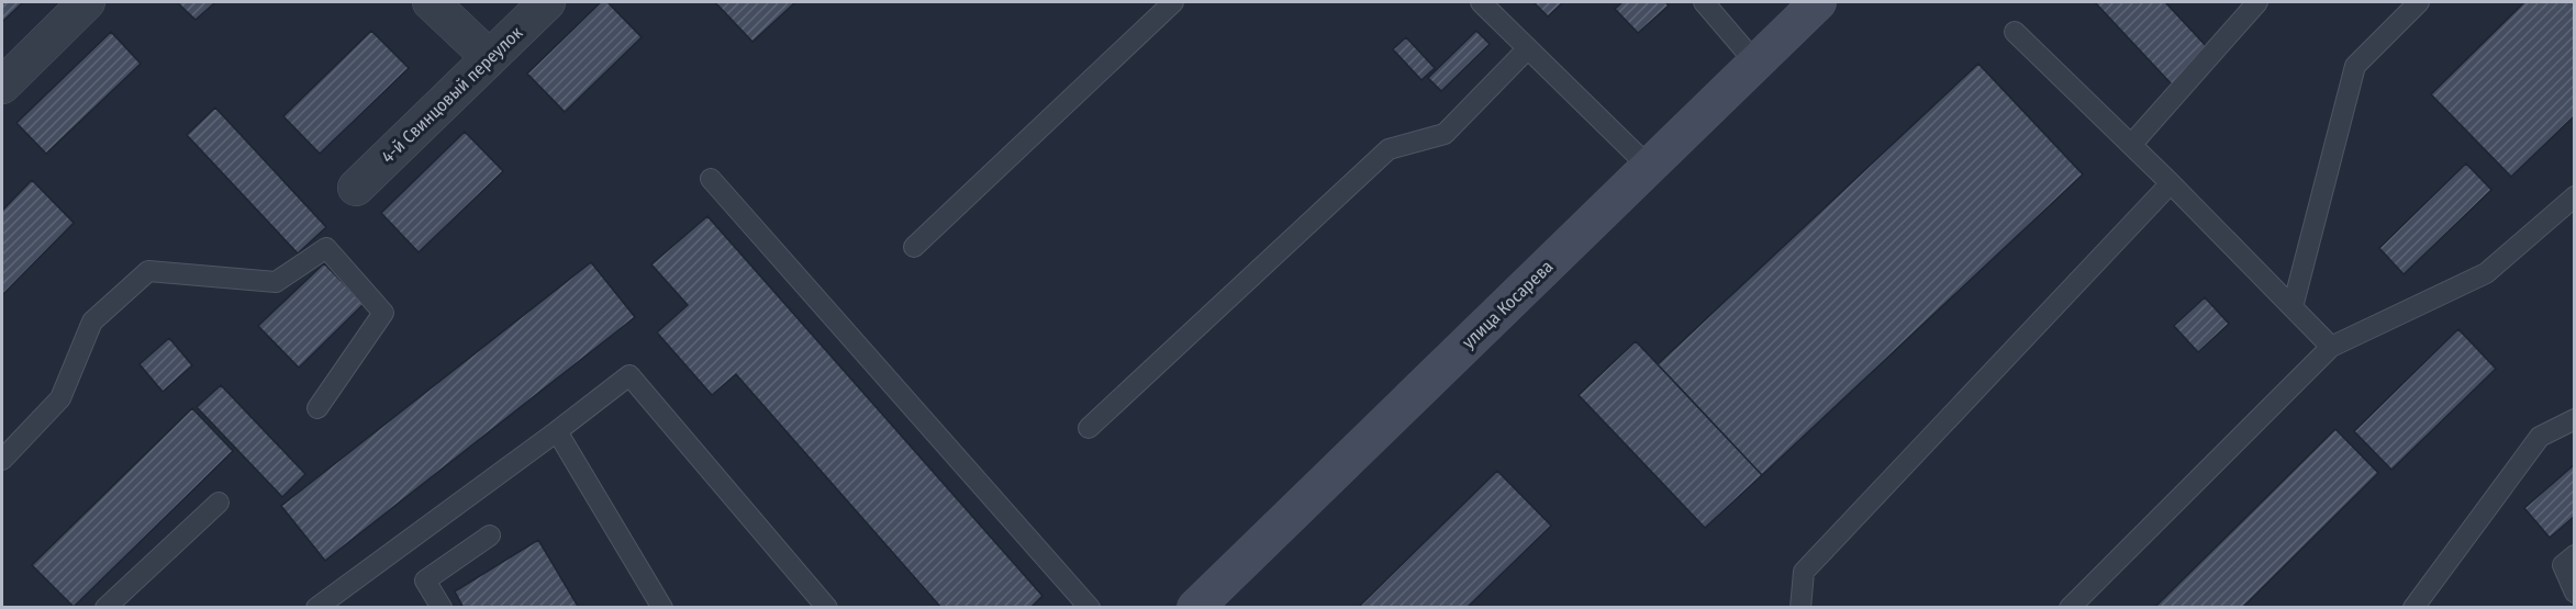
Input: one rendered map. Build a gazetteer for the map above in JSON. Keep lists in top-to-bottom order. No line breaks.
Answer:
{"streets":{"street":["4-й Свинцовый переулок","улица Косарева"]}}
